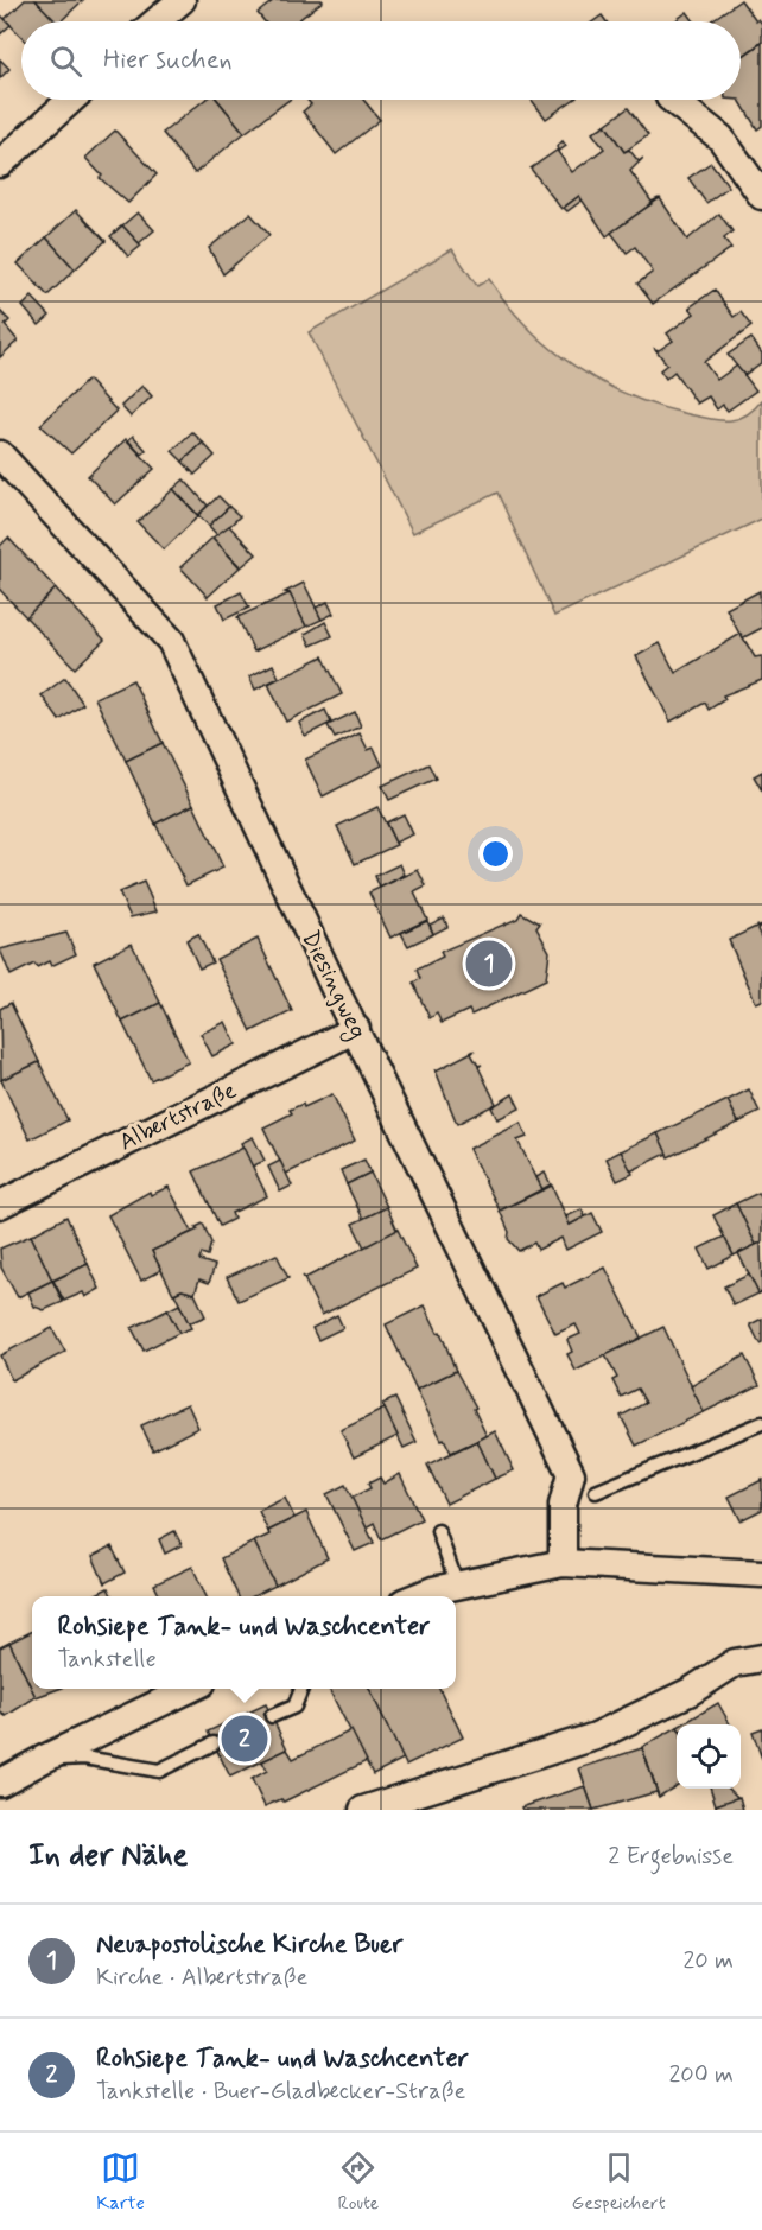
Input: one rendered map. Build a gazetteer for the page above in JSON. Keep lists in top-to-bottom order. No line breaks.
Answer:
{"streets":{"street":["Diesingweg","Albertstraße"]},"crossings":[["Diesingweg","Albertstraße"]],"page":{"search":"Hier suchen","pins":["1","2"],"popup":["Rohsiepe Tank- und Waschcenter","Tankstelle"],"heading":["In der Nähe","2 Ergebnisse"],"list":[{"mark":"1","name":"Neuapostolische Kirche Buer","note":"Kirche · Albertstraße","value":"20 m"},{"mark":"2","name":"Rohsiepe Tank- und Waschcenter","note":"Tankstelle · Buer-Gladbecker-Straße","value":"200 m"}],"nav":["Karte","Route","Gespeichert"]}}
